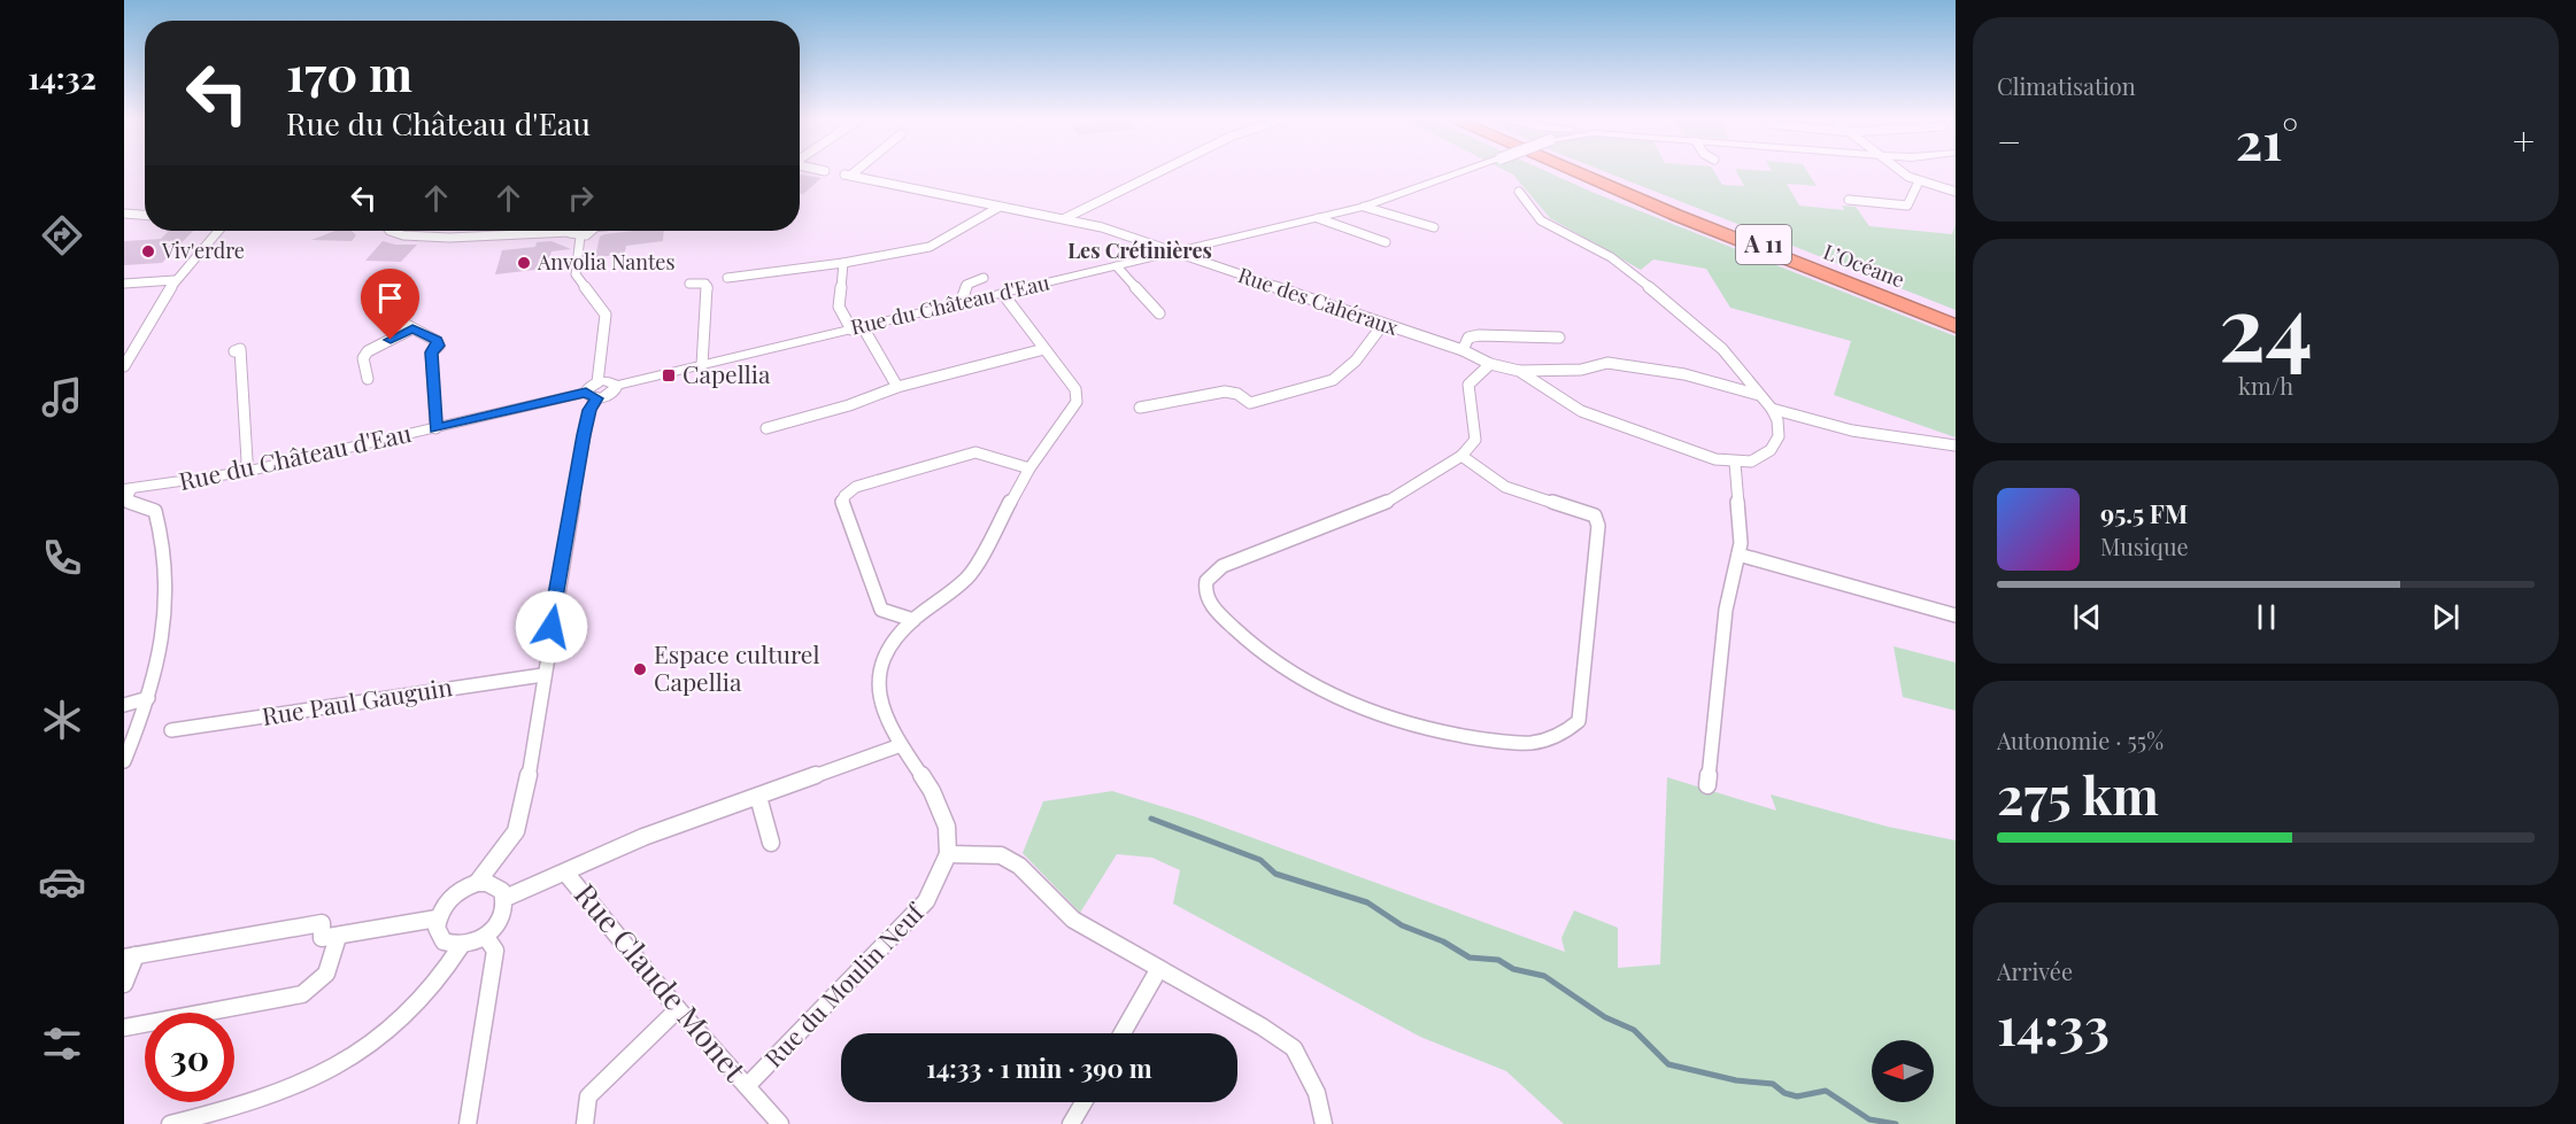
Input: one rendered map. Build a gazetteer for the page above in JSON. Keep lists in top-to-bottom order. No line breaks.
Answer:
{"streets":{"highway":["A 11","L’Océane"],"street":["Rue des Cahéraux","Rue du Château d'Eau","Rue Paul Gauguin","Rue Claude Monet","Rue du Moulin Neuf"]},"crossings":[["Rue des Cahéraux","Rue du Château d'Eau"],["Rue Claude Monet","Rue du Moulin Neuf"]],"districts":["Les Crétinières"],"places":{"other":["Viv'erdre","Anvolia Nantes","Espace culturel Capellia"],"transit":["Capellia"]},"north":"left","page":{"tabs":"14:32","tile":["Climatisation",["24","km/h"],["Autonomie · 55%","275 km"],["Arrivée","14:33"]],"turn":["170 m","Rue du Château d'Eau"],"heat":["−","21°","+"],"song":["95.5 FM","Musique"],"limit":"30","trip":"14:33 · 1 min · 390 m"}}
